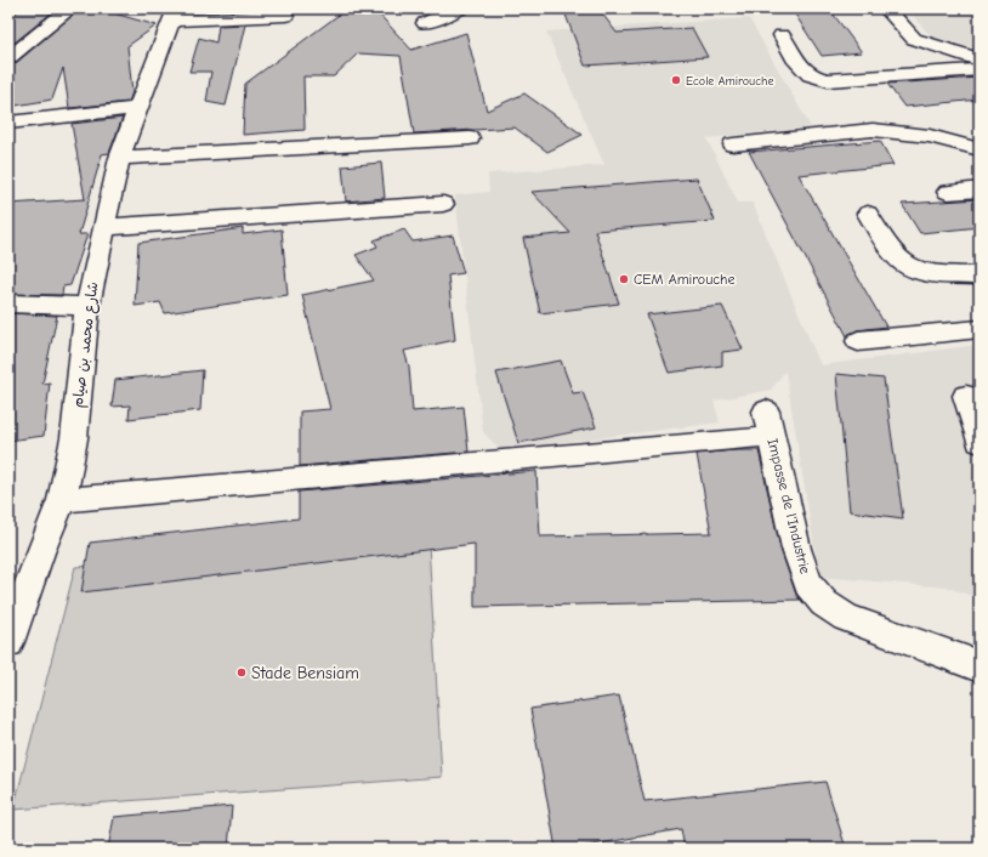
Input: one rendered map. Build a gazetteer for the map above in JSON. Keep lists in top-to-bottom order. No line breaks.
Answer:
{"streets":{"street":["شارع محمد بن صيام","Impasse de l'Industrie"]},"places":["Ecole Amirouche","CEM Amirouche","Stade Bensiam"]}
